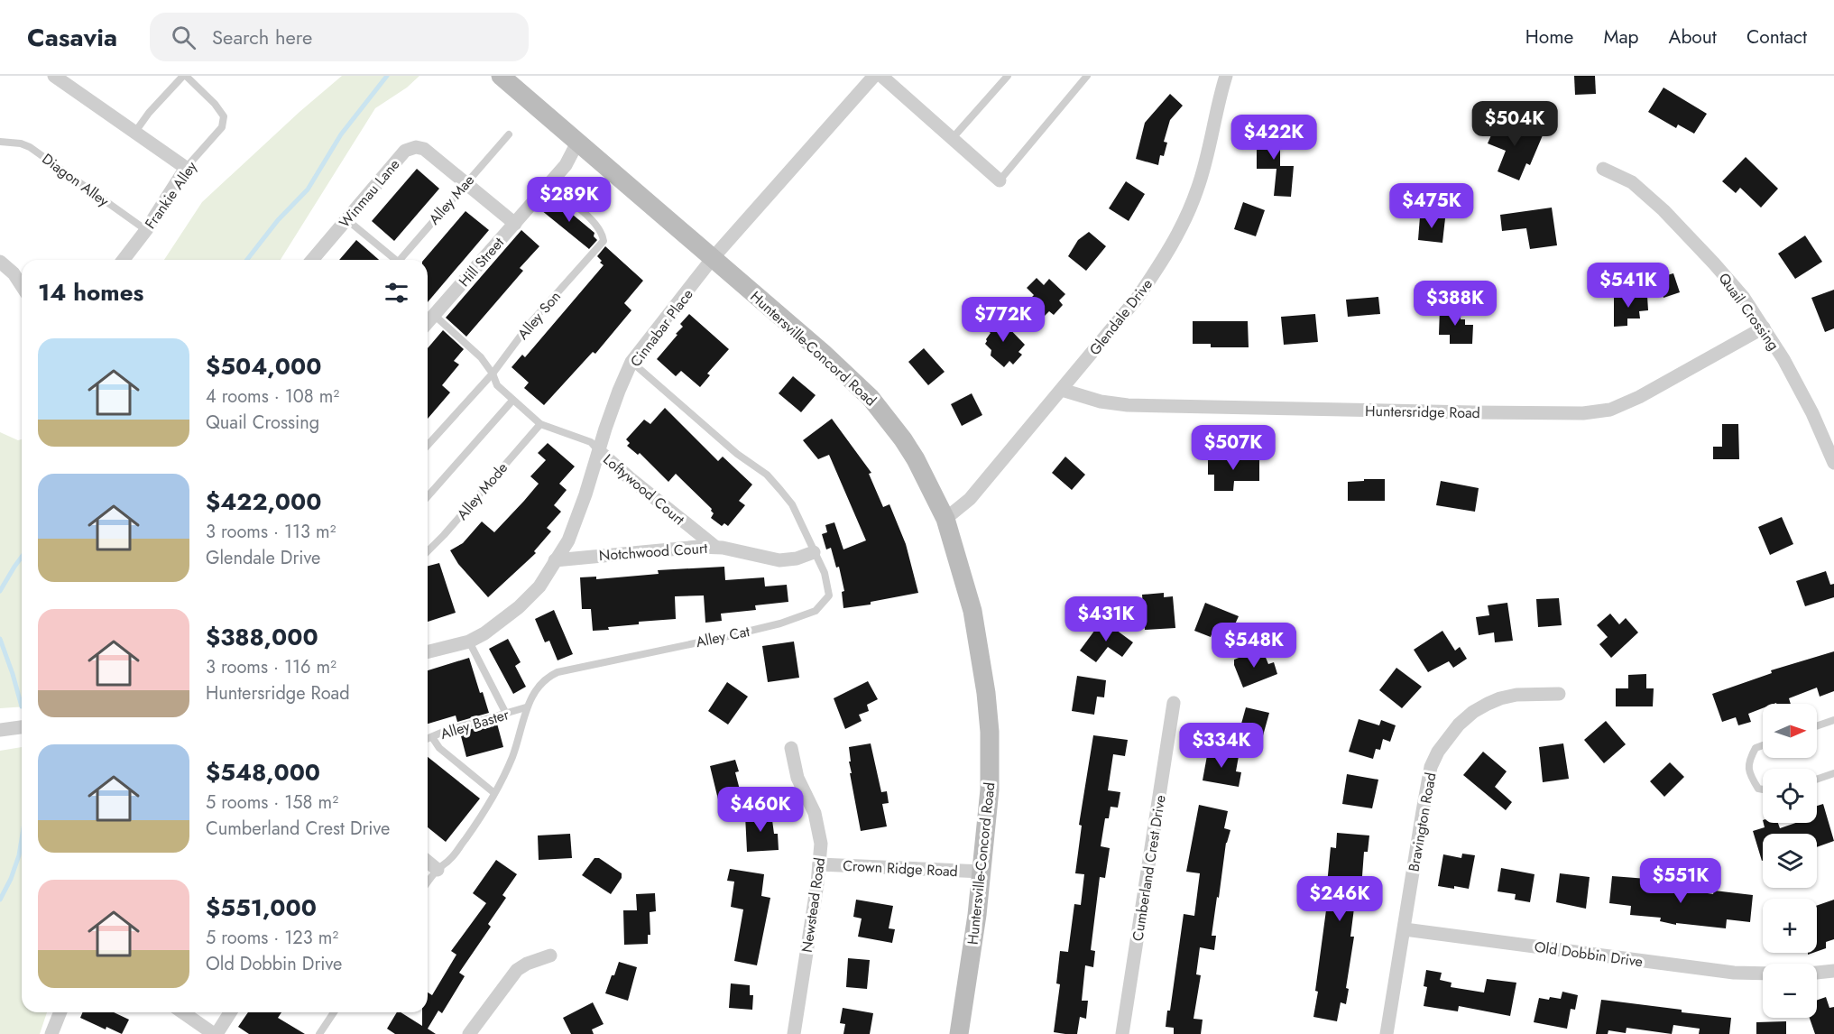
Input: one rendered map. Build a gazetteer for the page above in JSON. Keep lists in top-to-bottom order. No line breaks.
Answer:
{"streets":{"main road":["Huntersville-Concord Road"],"street":["Winmau Lane","Frankie Alley","Hill Street","Quail Crossing","Glendale Drive","Cinnabar Place","Huntersridge Road","Loftywood Court","Notchwood Court","Bravington Road","Crown Ridge Road","Cumberland Crest Drive","Newstead Road","Old Dobbin Drive"],"lane":["Diagon Alley","Alley Mae","Alley Son","Alley Mode","Alley Cat","Alley Baster"]},"crossings":[["Diagon Alley","Frankie Alley"],["Winmau Lane","Alley Mae"],["Winmau Lane","Hill Street"],["Hill Street","Alley Son"],["Hill Street","Huntersville-Concord Road"],["Quail Crossing","Huntersridge Road"],["Glendale Drive","Huntersville-Concord Road"],["Glendale Drive","Huntersridge Road"],["Cinnabar Place","Huntersville-Concord Road"],["Cinnabar Place","Loftywood Court"],["Cinnabar Place","Notchwood Court"],["Cinnabar Place","Alley Cat"],["Huntersville-Concord Road","Crown Ridge Road"],["Loftywood Court","Notchwood Court"],["Notchwood Court","Alley Cat"],["Alley Cat","Alley Baster"],["Bravington Road","Old Dobbin Drive"],["Crown Ridge Road","Newstead Road"]],"north":"right","page":{"header":"Casavia","search":"Search here","nav":["Home","Map","About","Contact"],"price":["$504K","$422K","$289K","$475K","$541K","$388K","$772K","$507K","$431K","$548K","$334K","$460K","$551K","$246K"],"heading":"14 homes","list":[{"name":"$504,000","note":"4 rooms · 108 m² · Quail Crossing"},{"name":"$422,000","note":"3 rooms · 113 m² · Glendale Drive"},{"name":"$388,000","note":"3 rooms · 116 m² · Huntersridge Road"},{"name":"$548,000","note":"5 rooms · 158 m² · Cumberland Crest Drive"},{"name":"$551,000","note":"5 rooms · 123 m² · Old Dobbin Drive"}],"map_buttons":["+","−"]}}
